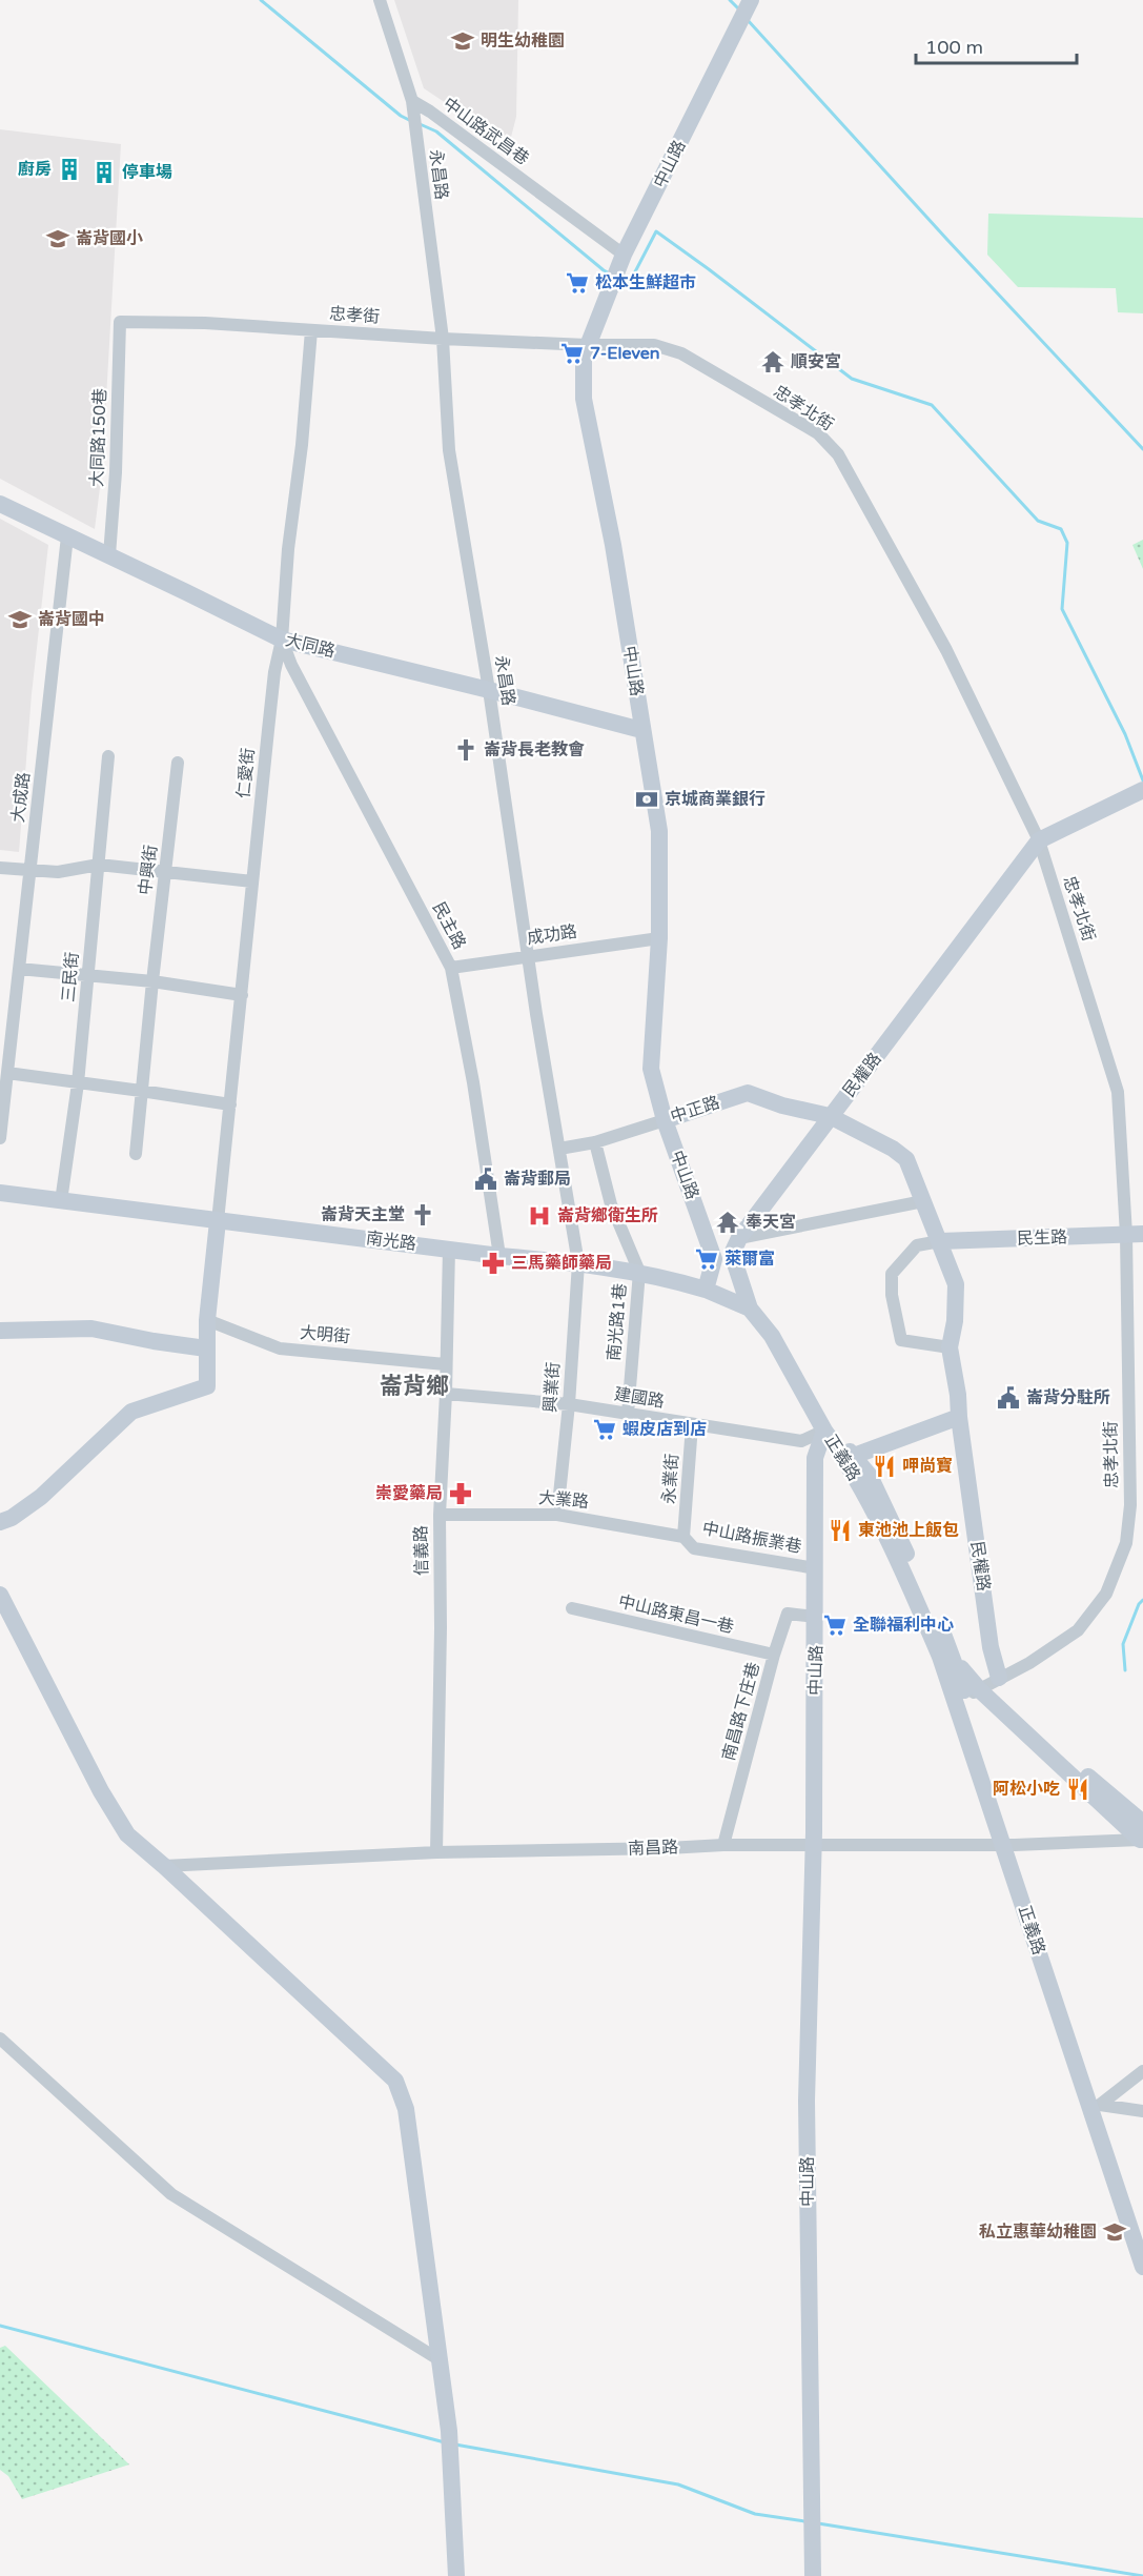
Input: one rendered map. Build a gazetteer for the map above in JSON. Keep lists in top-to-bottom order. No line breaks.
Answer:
{"streets":{"street":["中山路武昌巷","中山路","永昌路","忠孝街","忠孝北街","大同路150巷","大同路","仁愛街","大成路","中興街","民主路","成功路","三民街","民權路","中正路","民生路","南光路","南光路1巷","大明街","興業街","建國路","正義路","永業街","大業路","中山路振業巷","信義路","中山路東昌一巷","南昌路下庄巷","南昌路"]},"crossings":[["中山路武昌巷","中山路"],["中山路武昌巷","永昌路"],["中山路","忠孝街"],["中山路","忠孝北街"],["中山路","大同路"],["中山路","成功路"],["中山路","中正路"],["中山路","南光路"],["中山路","建國路"],["中山路","正義路"],["中山路","中山路振業巷"],["中山路","南昌路下庄巷"],["中山路","南昌路"],["永昌路","忠孝街"],["永昌路","大同路"],["永昌路","成功路"],["永昌路","中正路"],["永昌路","南光路"],["永昌路","興業街"],["忠孝街","忠孝北街"],["忠孝街","大同路150巷"],["忠孝街","仁愛街"],["忠孝北街","民權路"],["忠孝北街","民生路"],["忠孝北街","正義路"],["大同路150巷","大同路"],["大同路","仁愛街"],["大同路","大成路"],["大同路","民主路"],["仁愛街","民主路"],["仁愛街","南光路"],["民主路","成功路"],["民主路","南光路"],["三民街","南光路"],["民權路","中正路"],["民權路","民生路"],["南光路","南光路1巷"],["南光路","興業街"],["南光路","信義路"],["南光路1巷","建國路"],["大明街","信義路"],["興業街","建國路"],["興業街","大業路"],["建國路","正義路"],["建國路","永業街"],["建國路","信義路"],["正義路","南昌路"],["永業街","大業路"],["永業街","中山路振業巷"],["大業路","中山路振業巷"],["大業路","信義路"],["信義路","南昌路"],["中山路東昌一巷","南昌路下庄巷"],["南昌路下庄巷","南昌路"]],"districts":["崙背鄉"],"places":{"school or university":["明生幼稚園","崙背國小","崙背國中","私立惠華幼稚園"],"building":["廚房","停車場"],"supermarket":["松本生鮮超市","7-Eleven","萊爾富","蝦皮店到店","全聯福利中心"],"temple":["順安宮","奉天宮"],"church":["崙背長老教會","崙背天主堂"],"bank":["京城商業銀行"],"public building":["崙背郵局","崙背分駐所"],"hospital":["崙背鄉衛生所"],"pharmacy":["三馬藥師藥局","崇愛藥局"],"restaurant":["呷尚寶","東池池上飯包","阿松小吃"]},"scale_bar":"100 m"}
